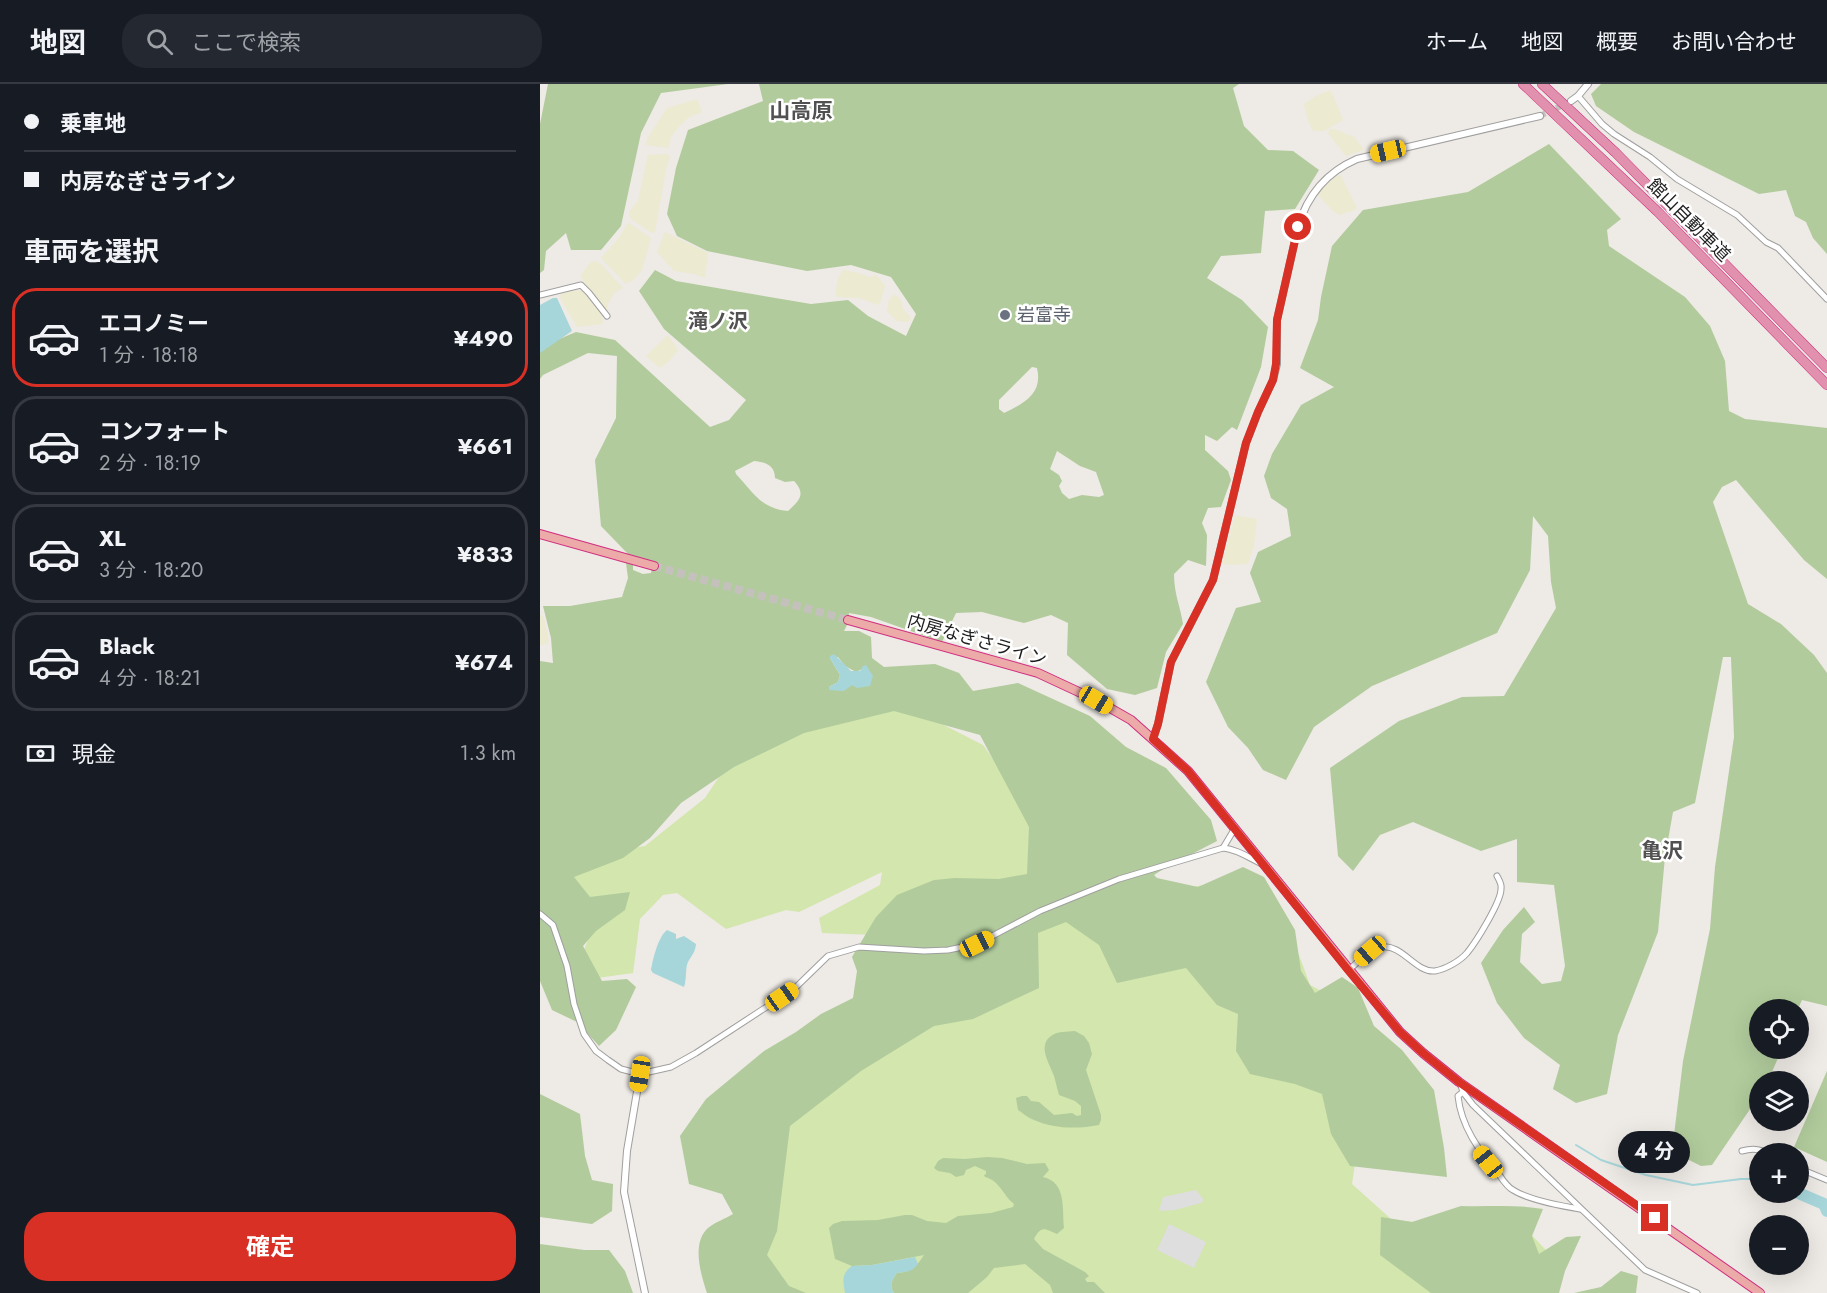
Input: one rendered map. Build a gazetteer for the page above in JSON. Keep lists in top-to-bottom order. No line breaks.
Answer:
{"streets":{"highway":["館山自動車道","内房なぎさライン"]},"districts":["山高原","滝ノ沢","亀沢"],"places":["岩富寺"],"page":{"header":"地図","search":"ここで検索","nav":["ホーム","地図","概要","お問い合わせ"],"banner":["乗車地","内房なぎさライン"],"heading":"車両を選択","list":[{"name":"エコノミー","note":"1 分 · 18:18","value":"¥490"},{"name":"コンフォート","note":"2 分 · 18:19","value":"¥661"},{"name":"XL","note":"3 分 · 18:20","value":"¥833"},{"name":"Black","note":"4 分 · 18:21","value":"¥674"}],"pay":["現金","1.3 km"],"map_buttons":["+","−"],"bubble":"4 分","buttons":"確定"}}
